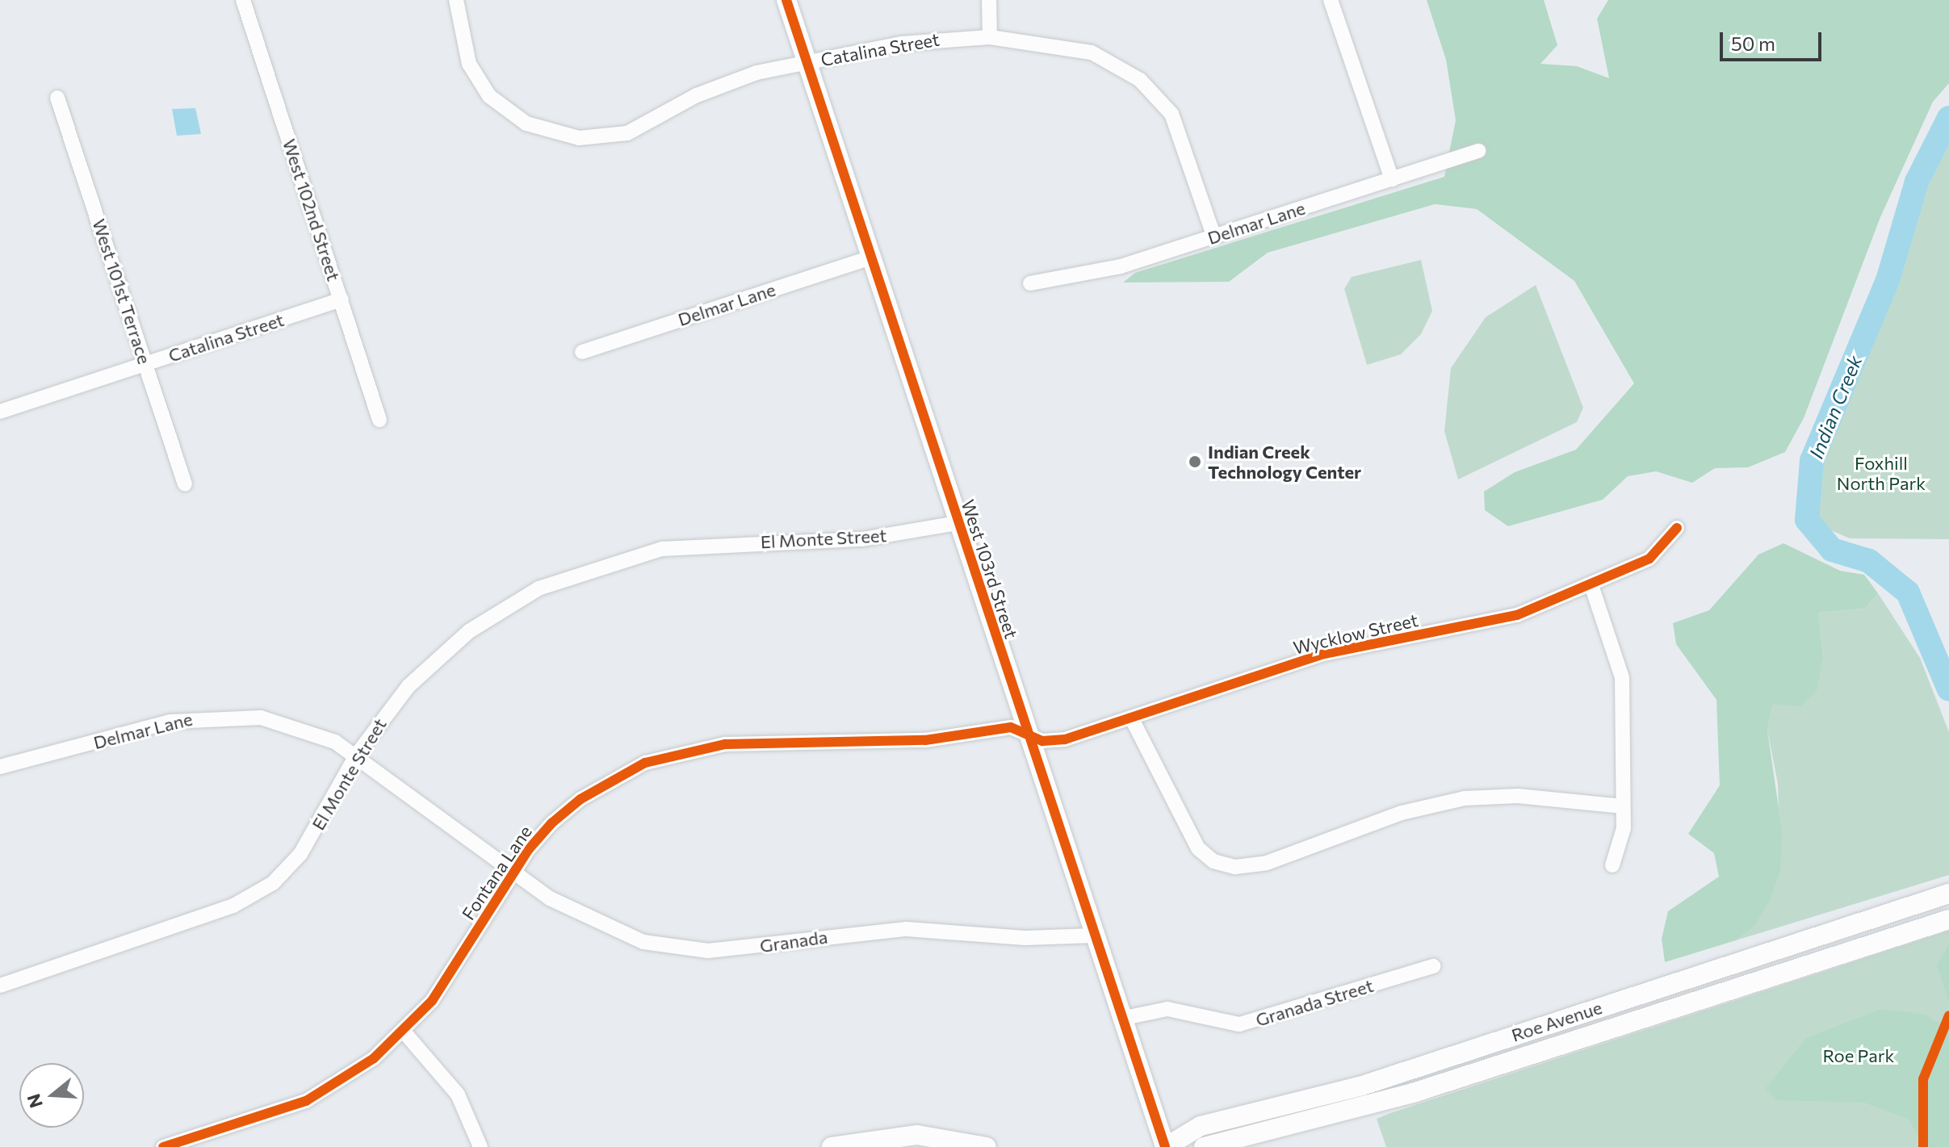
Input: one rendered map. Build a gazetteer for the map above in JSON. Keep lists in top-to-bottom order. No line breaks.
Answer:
{"streets":{"main road":["West 103rd Street","Roe Avenue"],"street":["Catalina Street","West 102nd Street","Delmar Lane","West 101st Terrace","El Monte Street","Wycklow Street","Fontana Lane","Granada","Granada Street"]},"crossings":[["Catalina Street","West 102nd Street"],["Catalina Street","Delmar Lane"],["Catalina Street","West 101st Terrace"],["Catalina Street","West 103rd Street"],["Delmar Lane","El Monte Street"],["Delmar Lane","West 103rd Street"],["Delmar Lane","Fontana Lane"],["Delmar Lane","Granada"],["El Monte Street","West 103rd Street"],["West 103rd Street","Wycklow Street"],["West 103rd Street","Fontana Lane"],["West 103rd Street","Granada"],["West 103rd Street","Granada Street"],["West 103rd Street","Roe Avenue"],["Wycklow Street","Fontana Lane"],["Fontana Lane","Granada"]],"water":["Indian Creek"],"parks":["Foxhill North Park","Roe Park"],"places":["Indian Creek Technology Center"],"scale_bar":"50 m","north":"left"}
